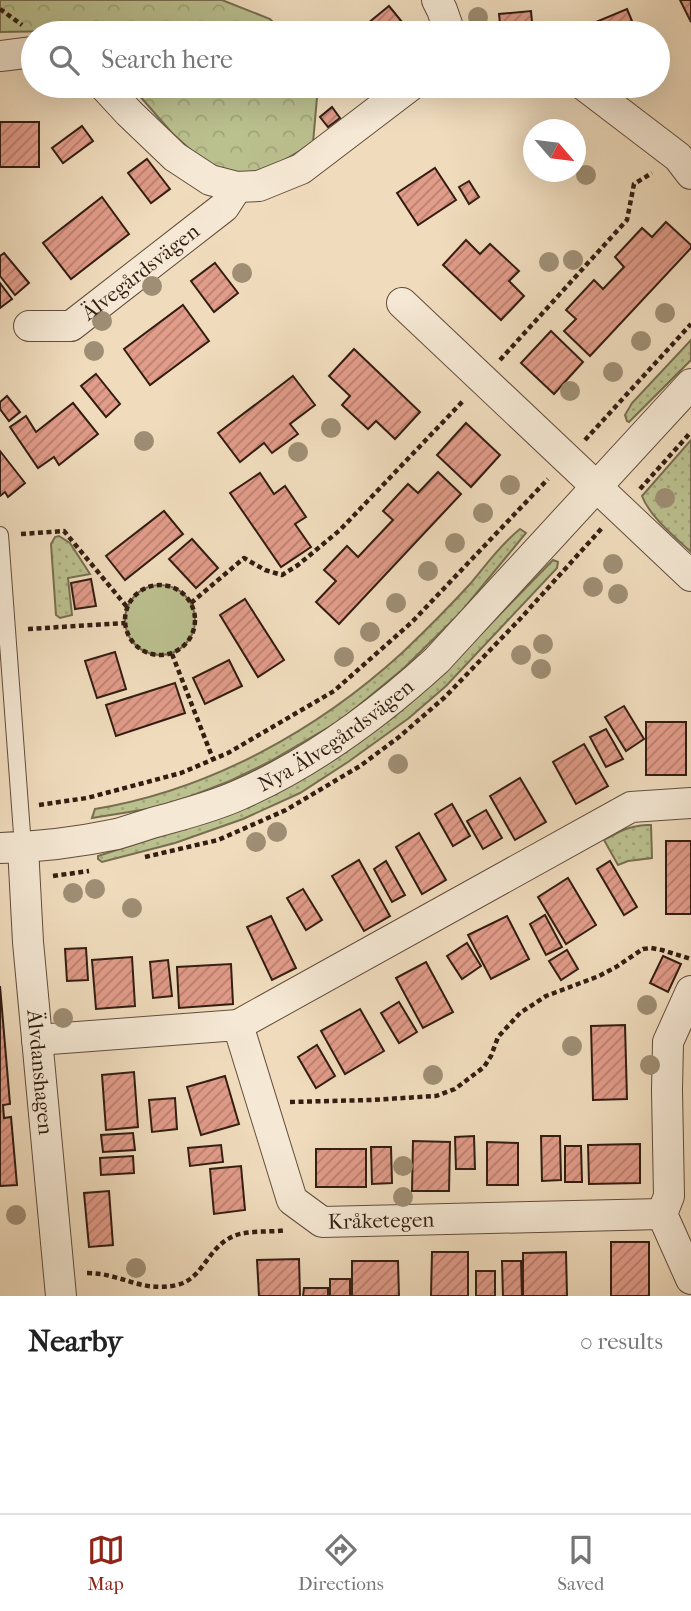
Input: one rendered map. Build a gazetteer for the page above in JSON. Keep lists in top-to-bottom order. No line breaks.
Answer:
{"streets":{"street":["Älvegårdsvägen","Nya Älvegårdsvägen","Älvdanshagen","Kråketegen"]},"crossings":[["Nya Älvegårdsvägen","Älvdanshagen"]],"north":"bottom right","page":{"search":"Search here","heading":["Nearby","0 results"],"nav":["Map","Directions","Saved"]}}
